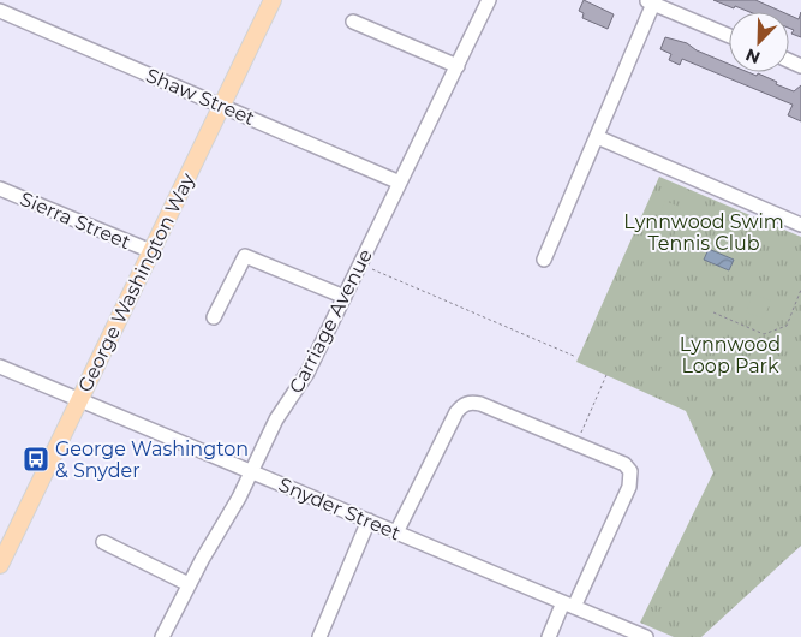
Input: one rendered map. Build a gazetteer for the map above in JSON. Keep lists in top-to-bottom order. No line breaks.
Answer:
{"streets":{"main road":["George Washington Way"],"street":["Shaw Street","Sierra Street","Carriage Avenue","Snyder Street"]},"crossings":[["Shaw Street","George Washington Way"],["Shaw Street","Carriage Avenue"],["Sierra Street","George Washington Way"],["George Washington Way","Snyder Street"],["Carriage Avenue","Snyder Street"]],"parks":["Lynnwood Swim Tennis Club","Lynnwood Loop Park"],"places":{"bus stop":["George Washington & Snyder"]},"north":"bottom left"}
